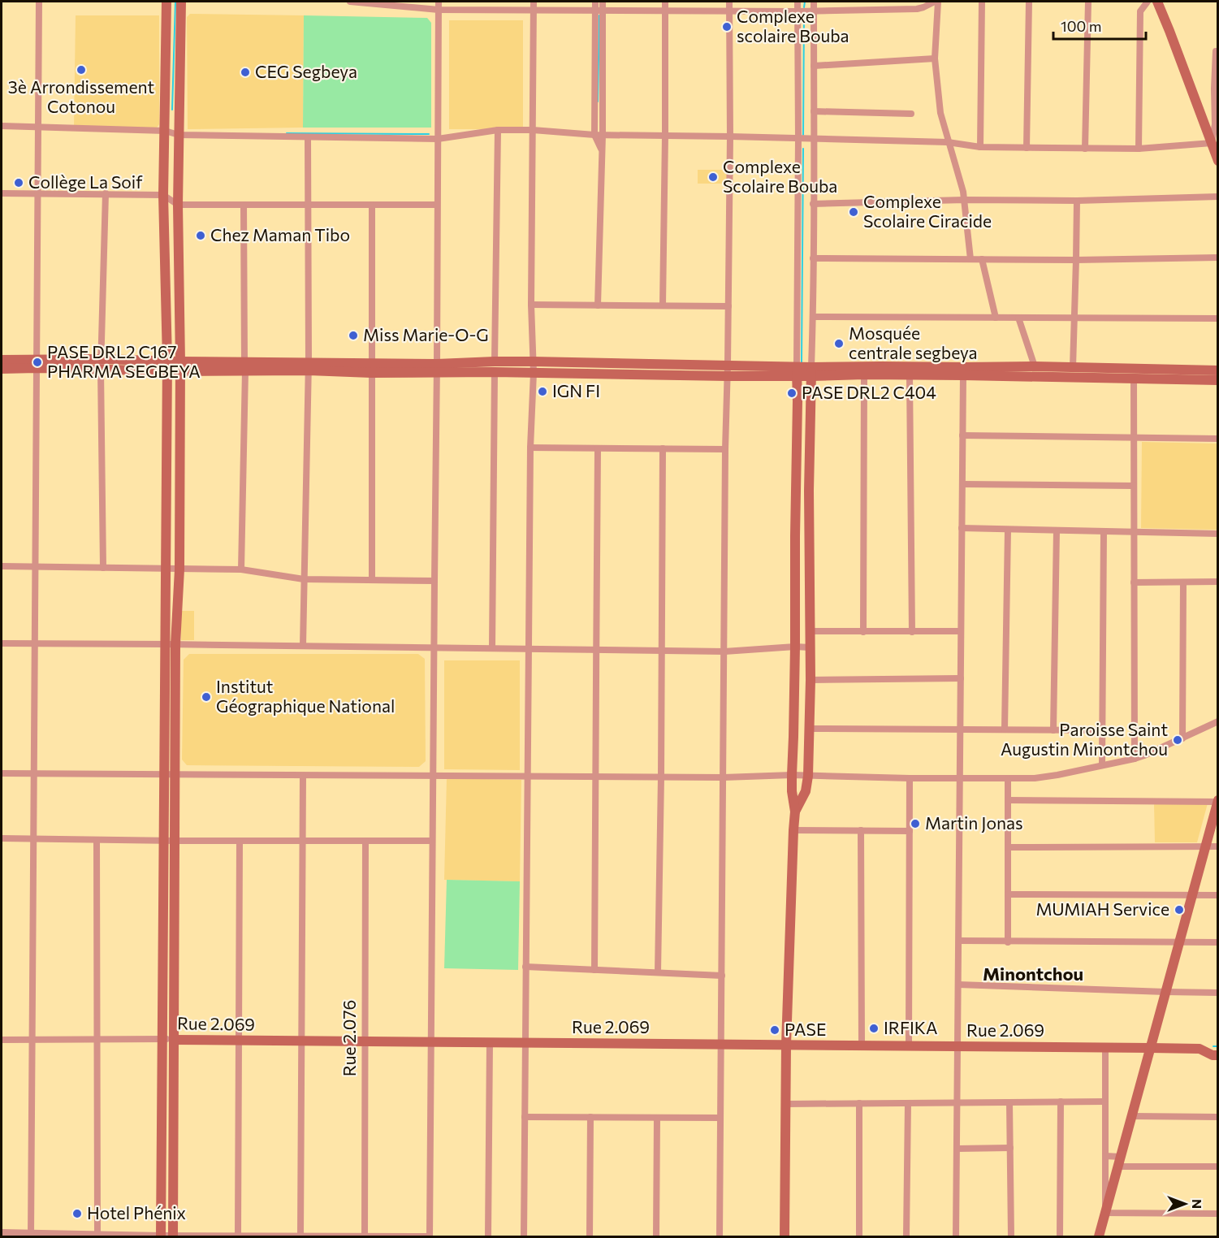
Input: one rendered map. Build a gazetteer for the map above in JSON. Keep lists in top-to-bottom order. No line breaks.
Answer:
{"streets":{"street":["Rue 2.069","Rue 2.076"]},"crossings":[["Rue 2.069","Rue 2.076"]],"districts":["Minontchou"],"places":["Complexe scolaire Bouba","3è Arrondissement Cotonou","CEG Segbeya","Complexe Scolaire Bouba","Collège La Soif","Complexe Scolaire Ciracide","Chez Maman Tibo","Miss Marie-O-G","Mosquée centrale segbeya","PASE DRL2 C167 PHARMA SEGBEYA","IGN FI","PASE DRL2 C404","Institut Géographique National","Paroisse Saint Augustin Minontchou","Martin Jonas","MUMIAH Service","IRFIKA","PASE","Hotel Phénix"],"scale_bar":"100 m","north":"right"}
